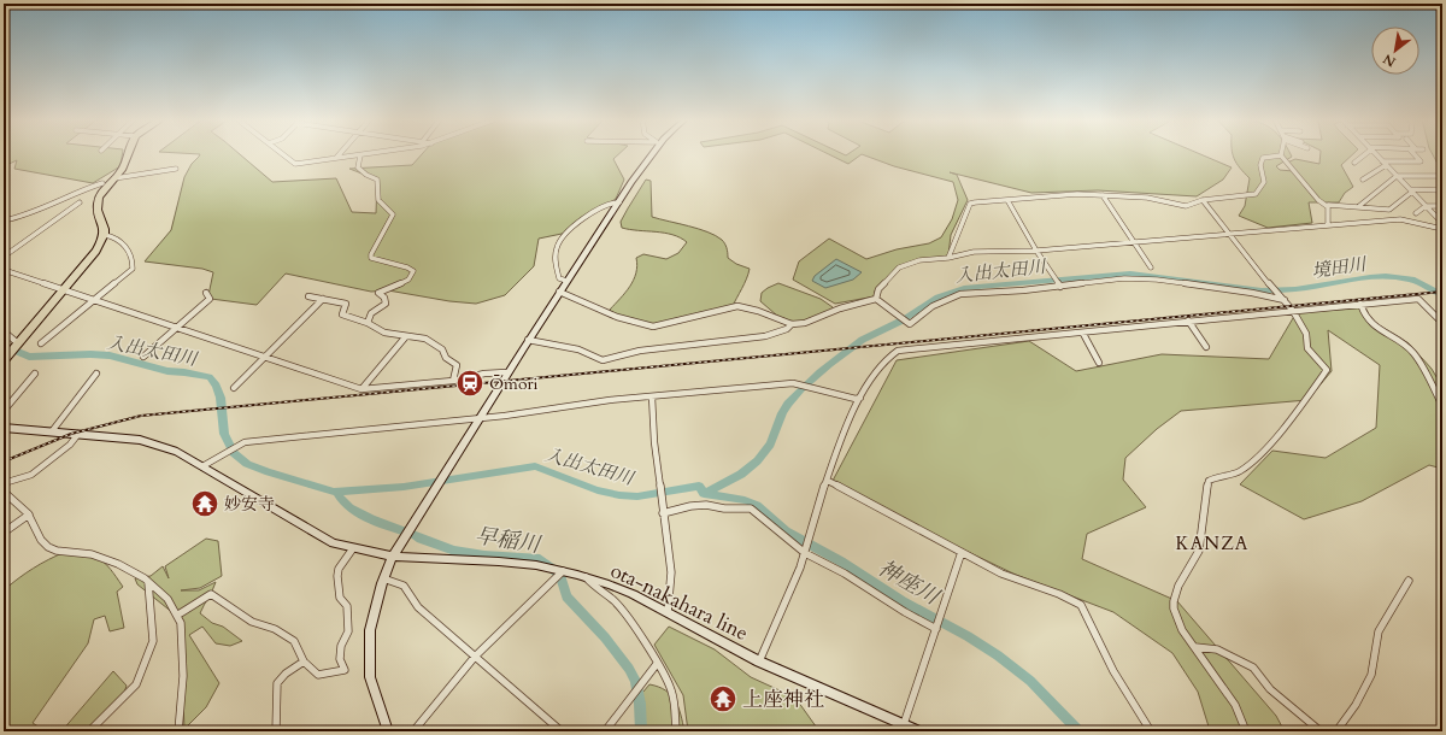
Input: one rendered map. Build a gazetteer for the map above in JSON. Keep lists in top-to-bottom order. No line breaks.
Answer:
{"streets":{"main road":["ota-nakahara line"]},"districts":["KANZA"],"water":["境田川","入出太田川","早稲川","神座川"],"places":{"station":["Ōmori"],"temple":["妙安寺","上座神社"]},"north":"bottom left"}
